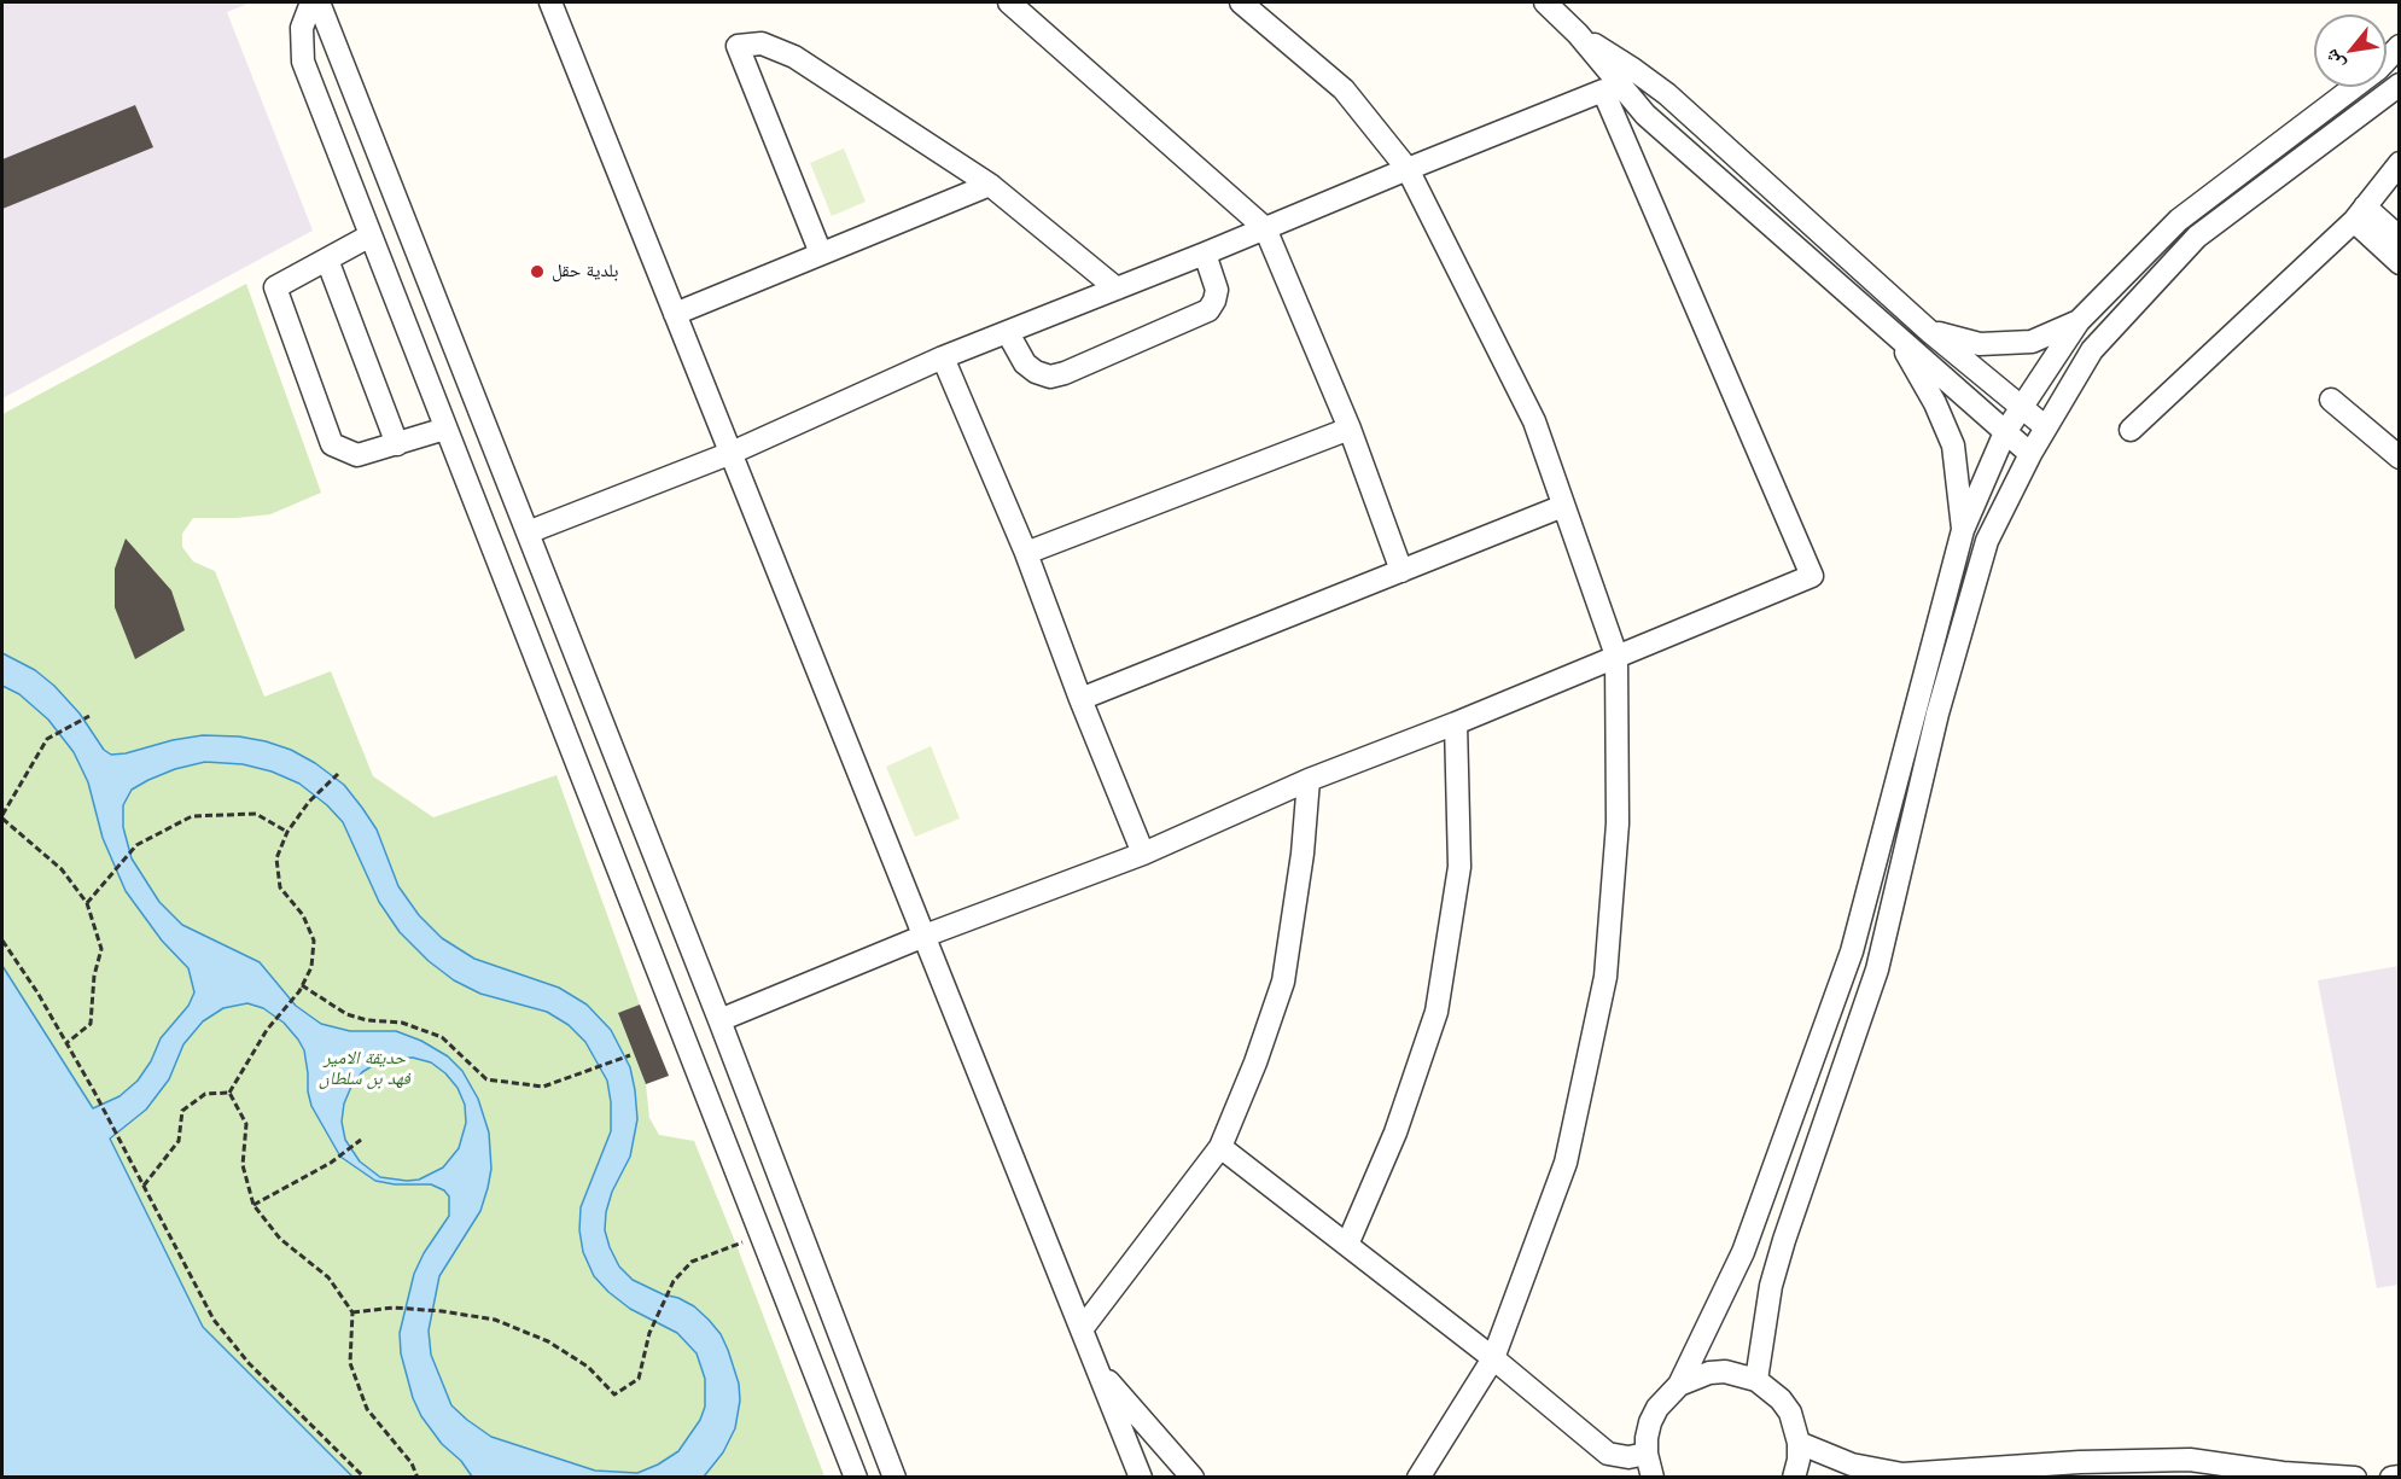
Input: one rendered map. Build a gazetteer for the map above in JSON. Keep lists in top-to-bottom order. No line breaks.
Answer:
{"parks":["حديقة الامير فهد بن سلطان"],"places":["بلدية حقل"],"north":"bottom left"}
